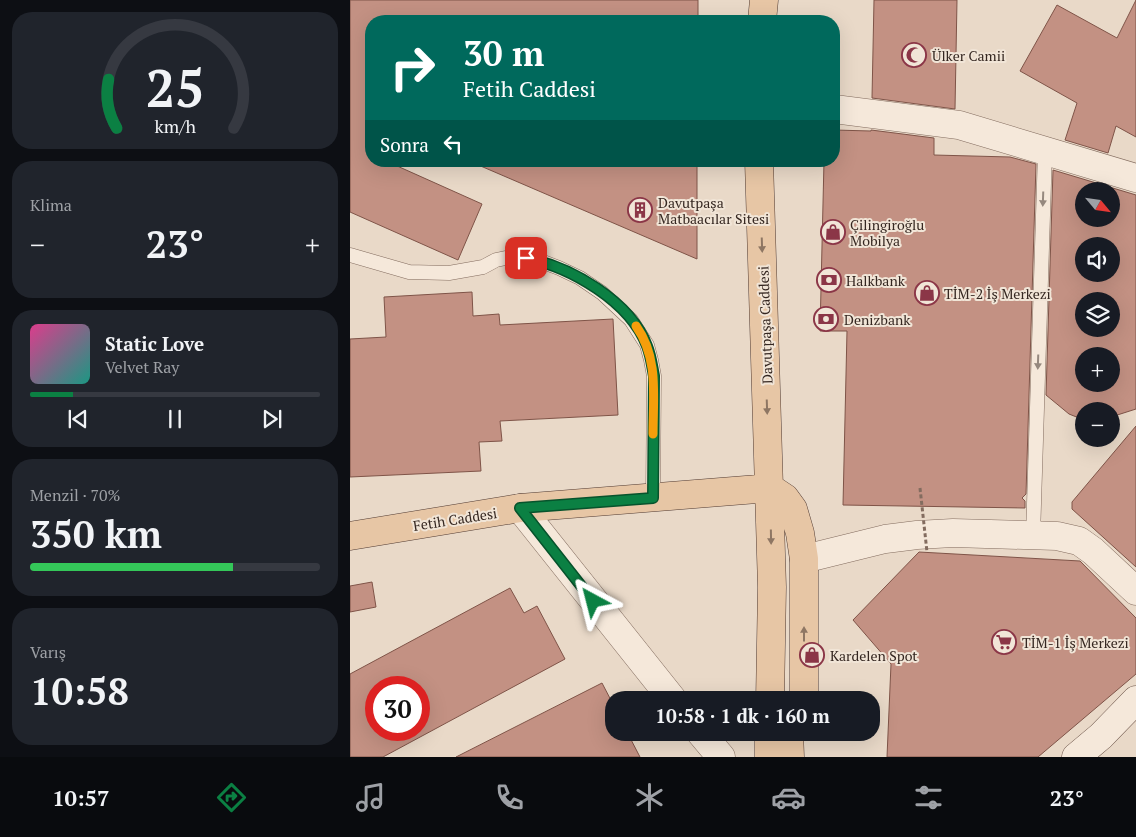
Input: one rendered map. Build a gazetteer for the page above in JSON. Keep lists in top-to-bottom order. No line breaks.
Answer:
{"streets":{"main road":["Davutpaşa Caddesi","Fetih Caddesi"]},"crossings":[["Davutpaşa Caddesi","Fetih Caddesi"]],"one_way":["Davutpaşa Caddesi"],"places":{"mosque":["Ülker Camii"],"building":["Davutpaşa Matbaacılar Sitesi"],"shop":["Çilingiroğlu Mobilya","TİM-2 İş Merkezi","Kardelen Spot"],"bank":["Halkbank","Denizbank"],"supermarket":["TİM-1 İş Merkezi"]},"north":"bottom right","page":{"turn":["30 m","Fetih Caddesi"],"then":"Sonra","tile":["Klima",["Menzil · 70%","350 km"],["Varış","10:58"]],"map_buttons":["+","−"],"heat":["−","23°","+"],"song":["Static Love","Velvet Ray"],"limit":"30","trip":"10:58 · 1 dk · 160 m","tabs":["10:57","23°"],"gauge":["25","km/h"]}}
